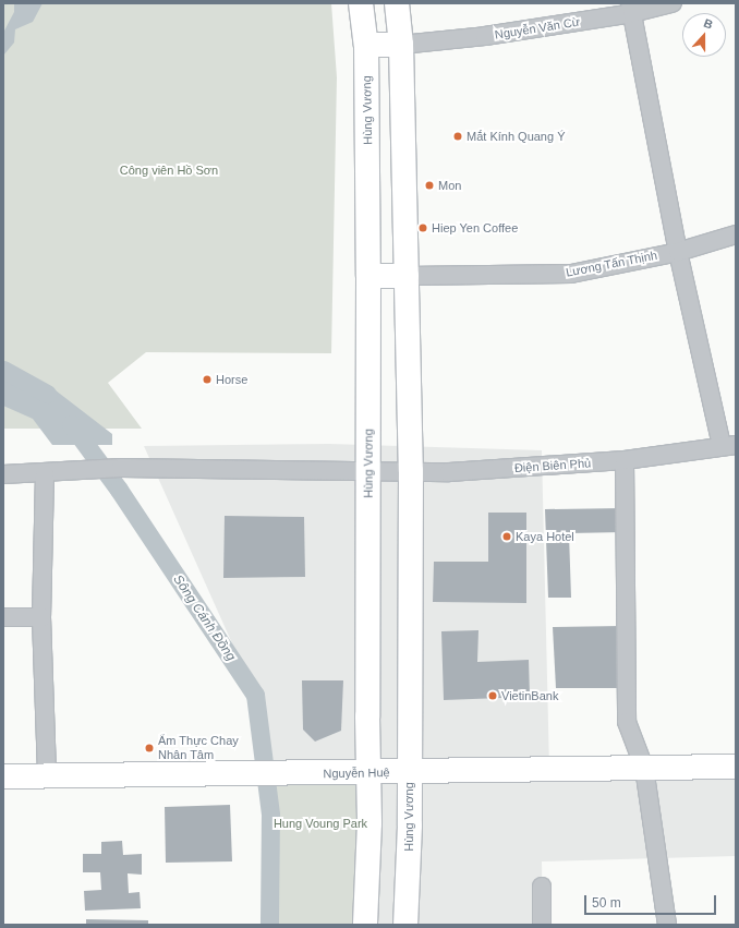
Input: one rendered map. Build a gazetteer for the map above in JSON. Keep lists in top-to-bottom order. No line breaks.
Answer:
{"streets":{"main road":["Hùng Vương","Nguyễn Huệ"],"street":["Nguyễn Văn Cừ","Lương Tấn Thịnh","Điện Biên Phủ"]},"crossings":[["Nguyễn Văn Cừ","Hùng Vương"],["Hùng Vương","Lương Tấn Thịnh"],["Hùng Vương","Điện Biên Phủ"],["Hùng Vương","Nguyễn Huệ"]],"water":["Sông Cánh Đồng"],"parks":["Công viên Hồ Sơn","Hung Voung Park"],"places":["Mắt Kính Quang Ý","Mon","Hiep Yen Coffee","Horse","Kaya Hotel","VietinBank","Ẩm Thực Chay Nhân Tâm"],"scale_bar":"50 m","north":"top"}
